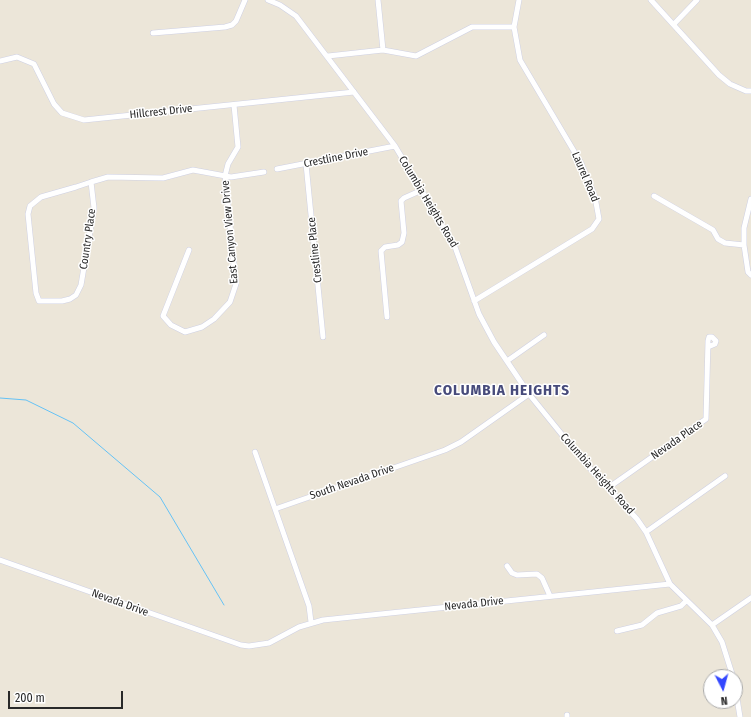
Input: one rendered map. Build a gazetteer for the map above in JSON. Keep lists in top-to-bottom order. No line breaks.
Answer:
{"streets":{"street":["Hillcrest Drive","Crestline Drive","Laurel Road","Columbia Heights Road","East Canyon View Drive","Country Place","Crestline Place","Nevada Place","South Nevada Drive","Nevada Drive"]},"crossings":[["Hillcrest Drive","Columbia Heights Road"],["Hillcrest Drive","East Canyon View Drive"],["Crestline Drive","Columbia Heights Road"],["Crestline Drive","Crestline Place"],["Laurel Road","Columbia Heights Road"],["Columbia Heights Road","Nevada Place"],["Columbia Heights Road","South Nevada Drive"],["Columbia Heights Road","Nevada Drive"]],"districts":["COLUMBIA HEIGHTS"],"scale_bar":"200 m","north":"bottom"}
